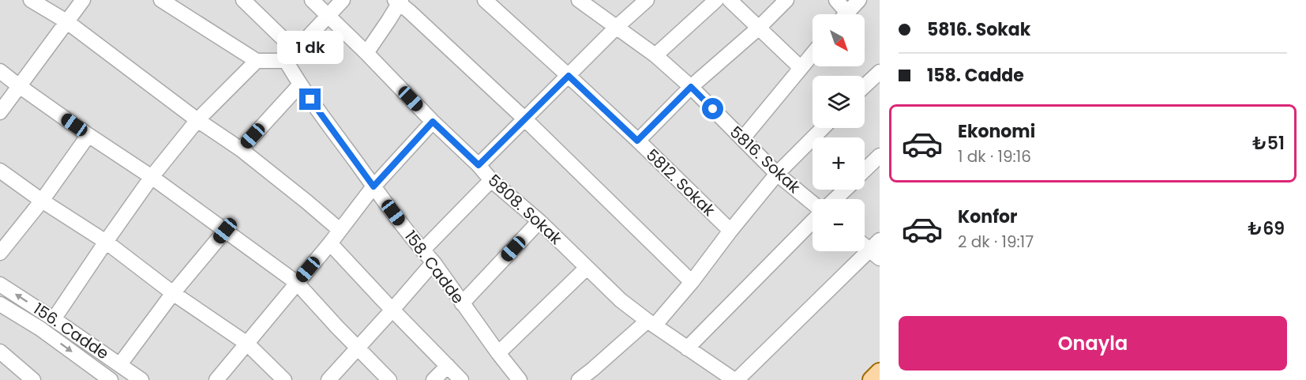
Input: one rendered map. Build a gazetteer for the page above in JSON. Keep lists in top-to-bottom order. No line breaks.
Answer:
{"streets":{"street":["5816. Sokak","5812. Sokak","5808. Sokak","158. Cadde","156. Cadde"]},"north":"bottom right","page":{"banner":["5816. Sokak","158. Cadde"],"map_buttons":["+","−"],"bubble":"1 dk","list":[{"name":"Ekonomi","note":"1 dk · 19:16","value":"₺51"},{"name":"Konfor","note":"2 dk · 19:17","value":"₺69"}],"buttons":"Onayla"}}
